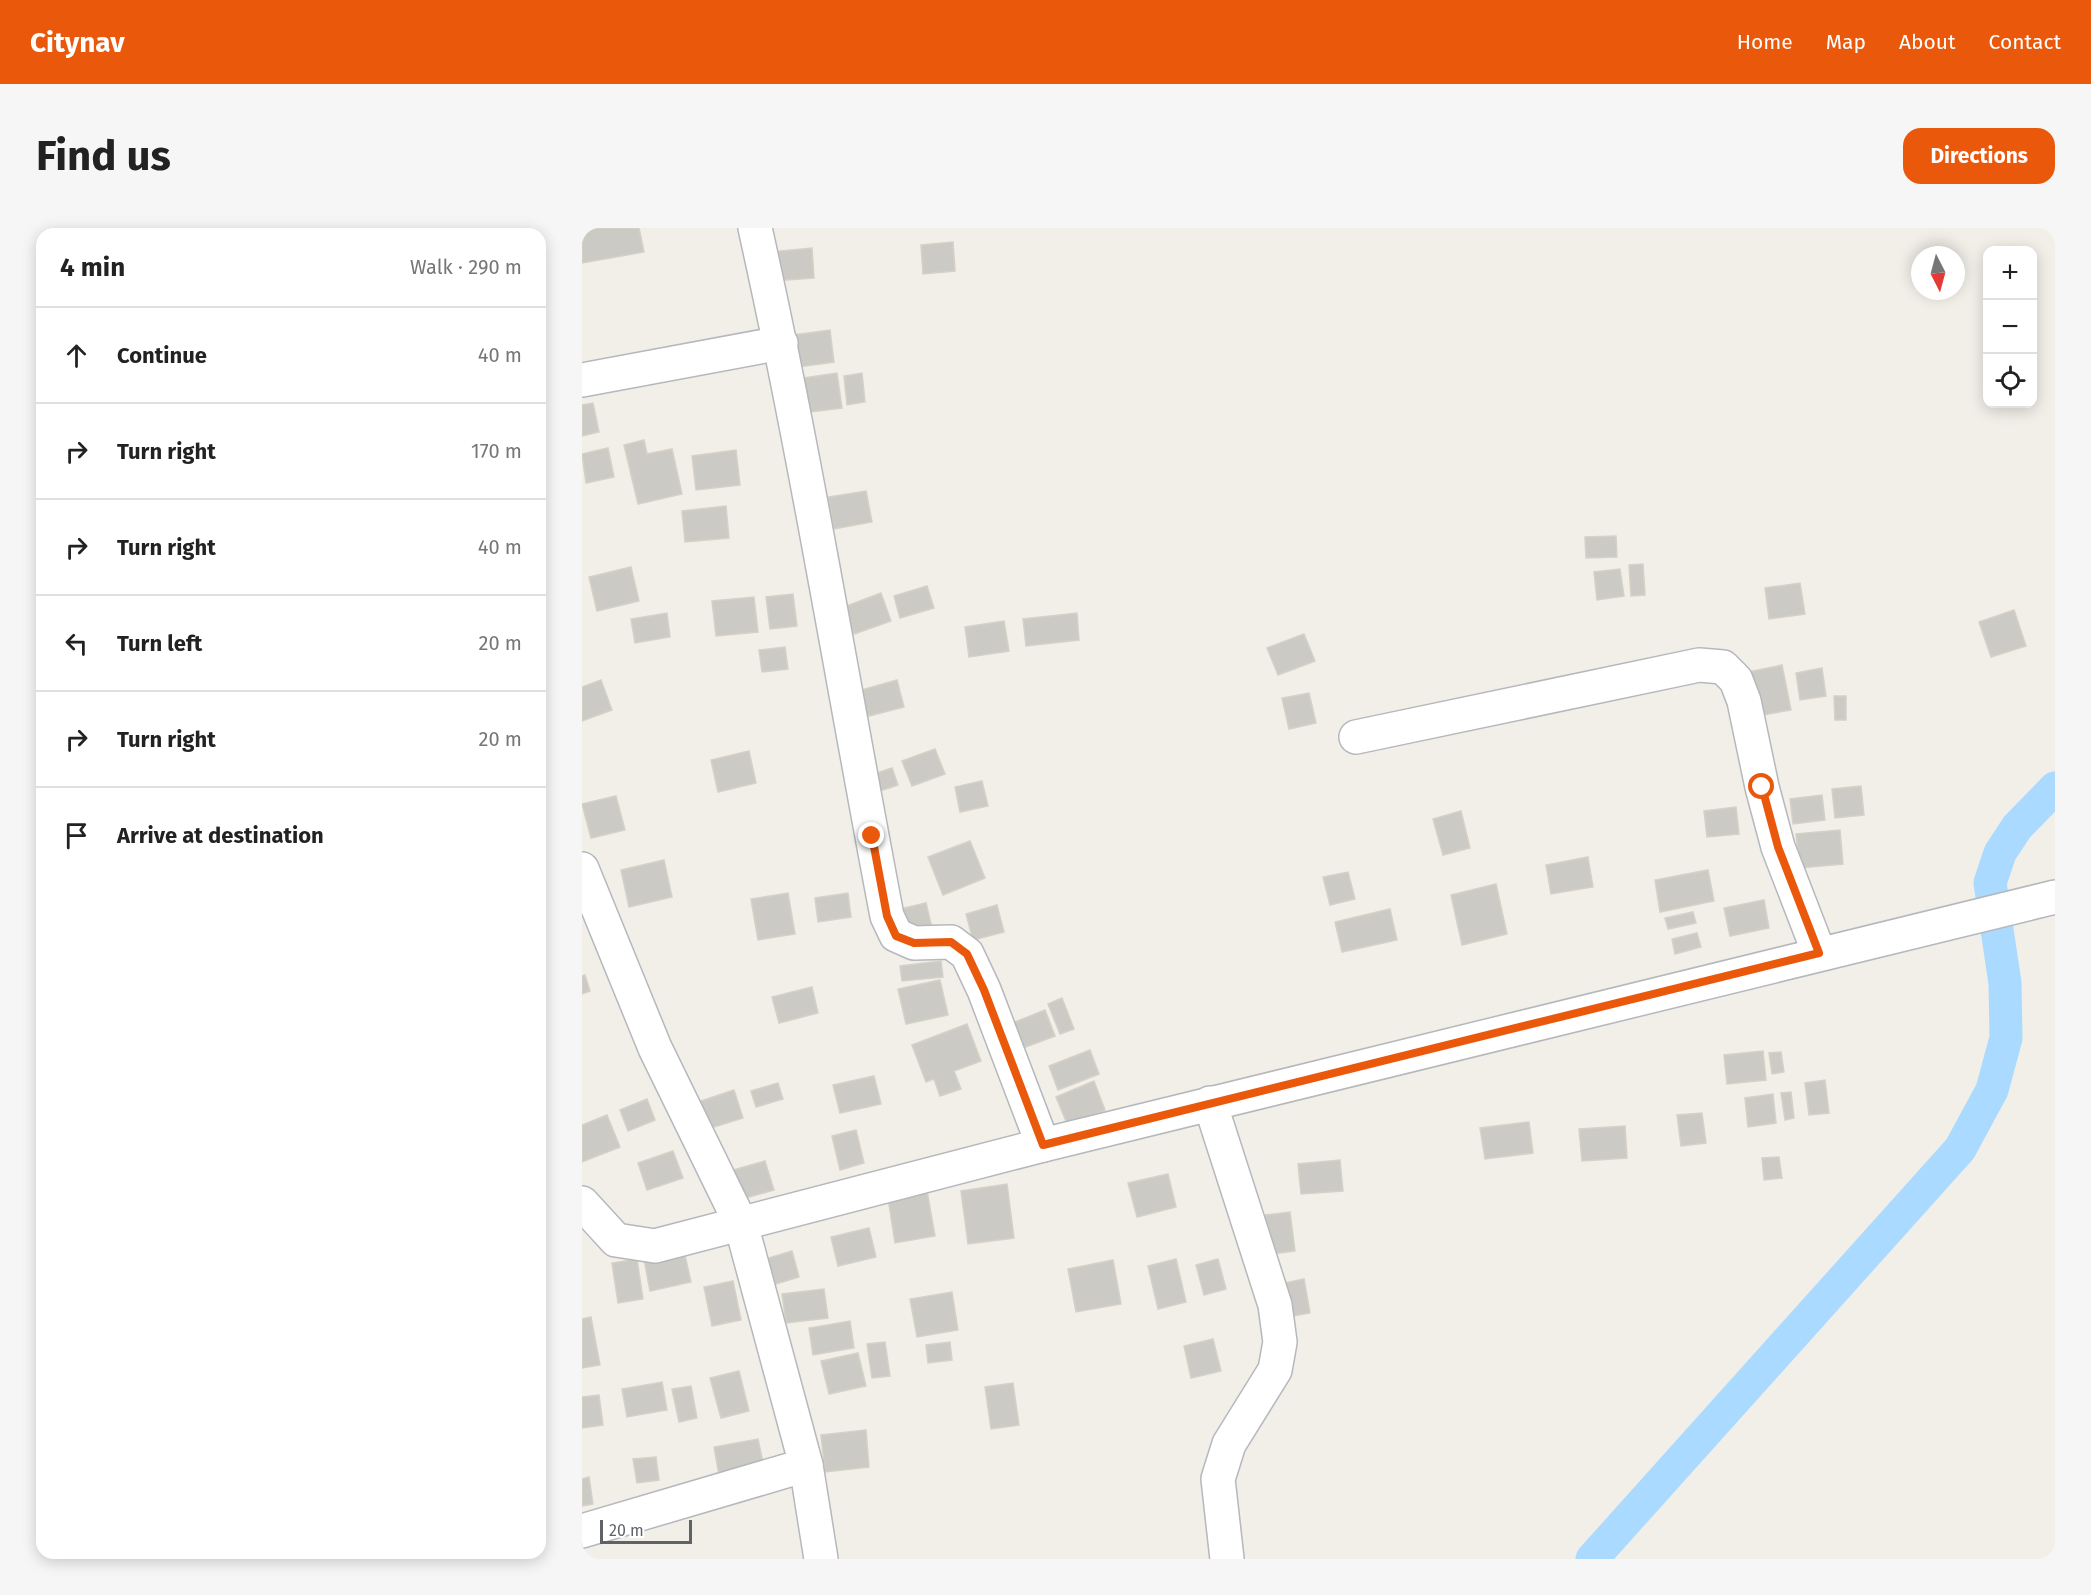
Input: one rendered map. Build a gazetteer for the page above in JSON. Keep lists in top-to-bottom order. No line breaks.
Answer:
{"scale_bar":"20 m","north":"bottom","page":{"header":"Citynav","nav":["Home","Map","About","Contact"],"buttons":"Directions","title":"Find us","heading":["4 min","Walk · 290 m"],"map_buttons":["+","−"],"list":[["Continue","40 m"],["Turn right","170 m"],["Turn right","40 m"],["Turn left","20 m"],["Turn right","20 m"],"Arrive at destination"],"scale":"20 m"}}
